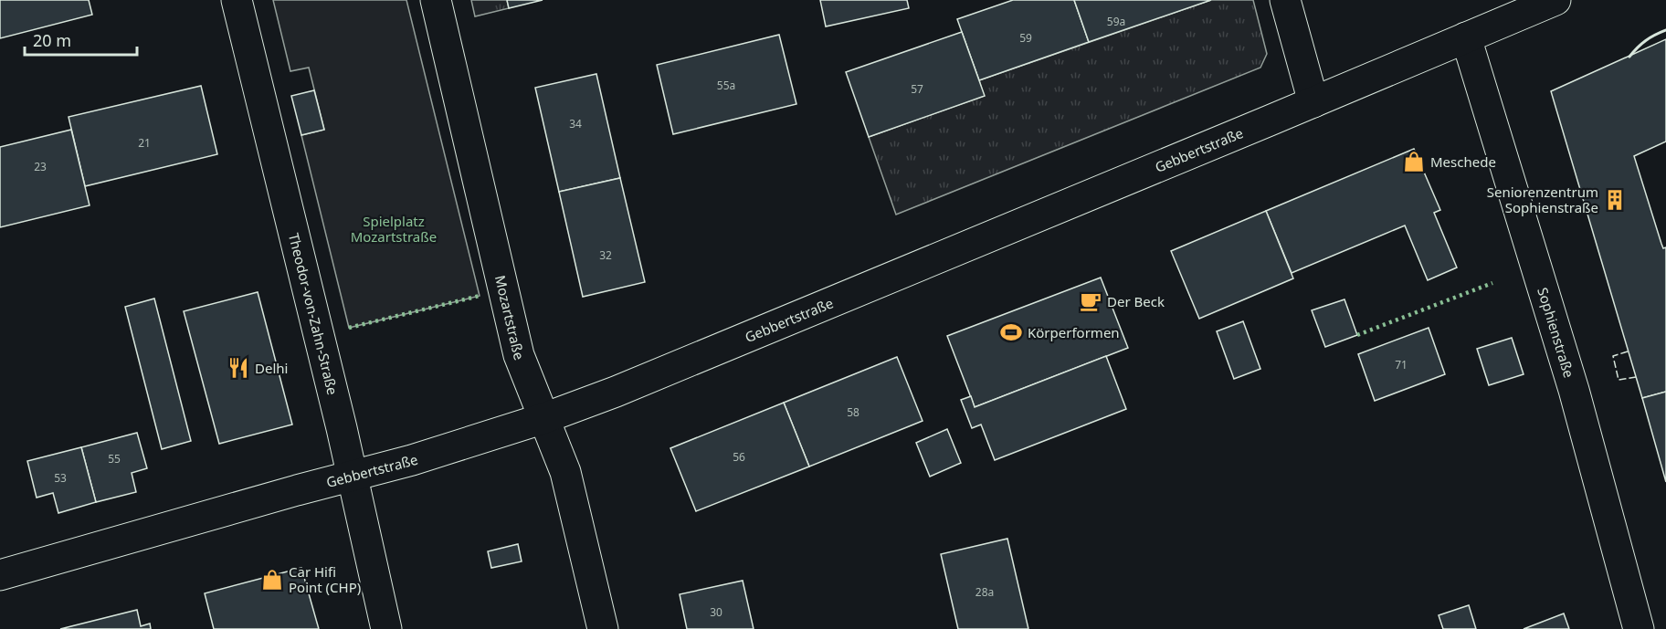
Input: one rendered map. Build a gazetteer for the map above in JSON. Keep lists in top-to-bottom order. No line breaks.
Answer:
{"streets":{"street":["Gebbertstraße","Theodor-von-Zahn-Straße","Mozartstraße","Sophienstraße"]},"crossings":[["Gebbertstraße","Theodor-von-Zahn-Straße"],["Gebbertstraße","Mozartstraße"],["Gebbertstraße","Sophienstraße"]],"parks":["Spielplatz Mozartstraße"],"places":{"shop":["Meschede","Car Hifi Point (CHP)"],"building":["Seniorenzentrum Sophienstraße"],"cafe":["Der Beck"],"sports":["Körperformen"],"restaurant":["Delhi"]},"house_numbers":["59a","59","55a","57","34","21","23","32","71","58","56","55","53","28a","30"],"scale_bar":"20 m"}
